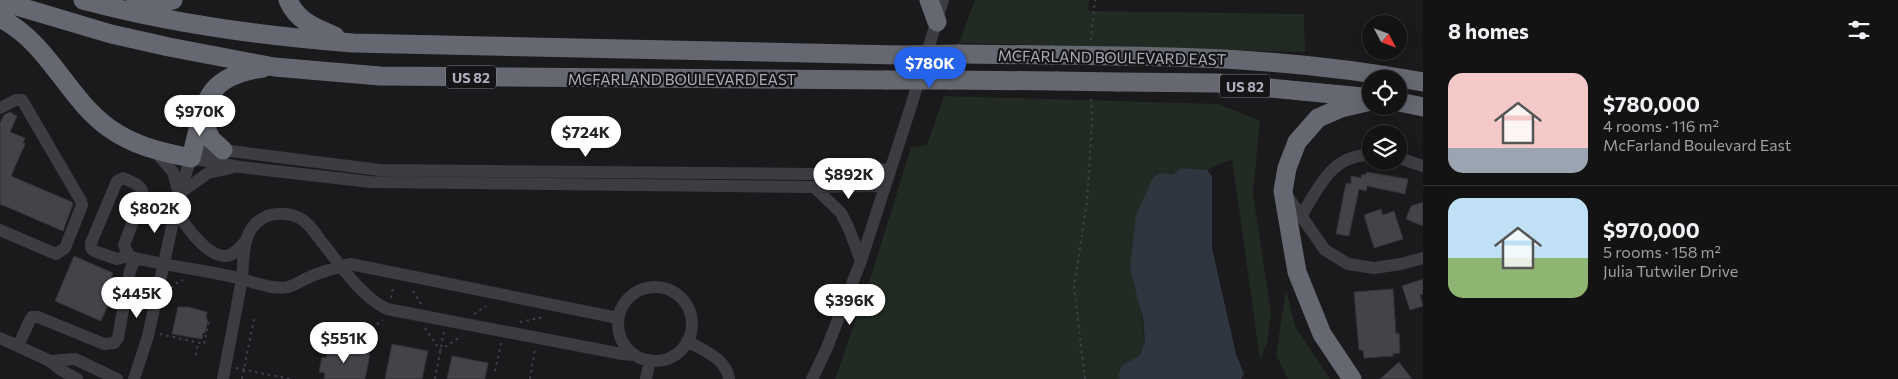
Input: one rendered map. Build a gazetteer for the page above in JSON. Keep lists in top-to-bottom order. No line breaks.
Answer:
{"streets":{"highway":["MCFARLAND BOULEVARD EAST","US 82"]},"north":"bottom right","page":{"heading":"8 homes","price":["$780K","$970K","$724K","$892K","$802K","$445K","$396K","$551K"],"list":[{"name":"$780,000","note":"4 rooms · 116 m² · McFarland Boulevard East"},{"name":"$970,000","note":"5 rooms · 158 m² · Julia Tutwiler Drive"}]}}
